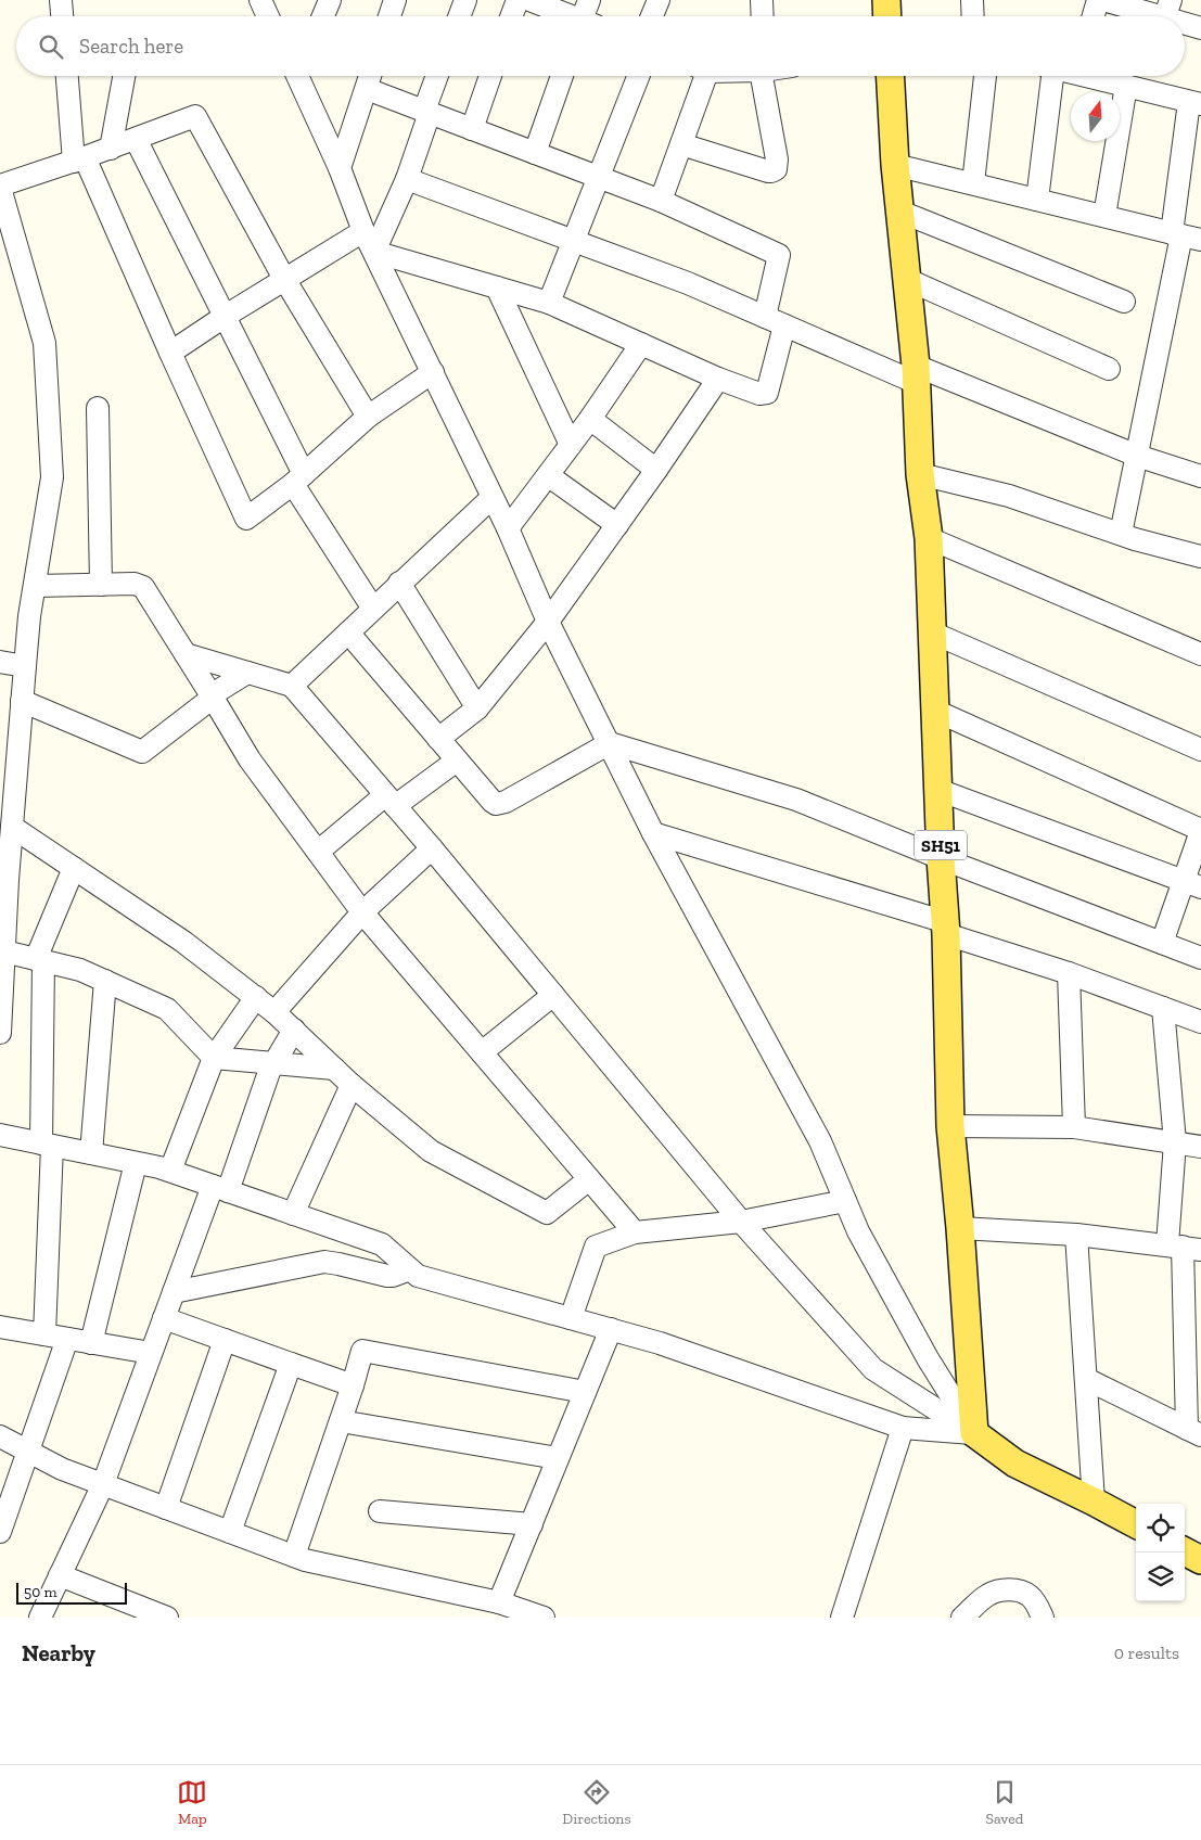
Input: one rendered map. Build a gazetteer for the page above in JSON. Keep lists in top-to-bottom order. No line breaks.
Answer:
{"streets":{"main road":["SH51"]},"scale_bar":"50 m","north":"top","page":{"search":"Search here","scale":"50 m","heading":["Nearby","0 results"],"nav":["Map","Directions","Saved"]}}
